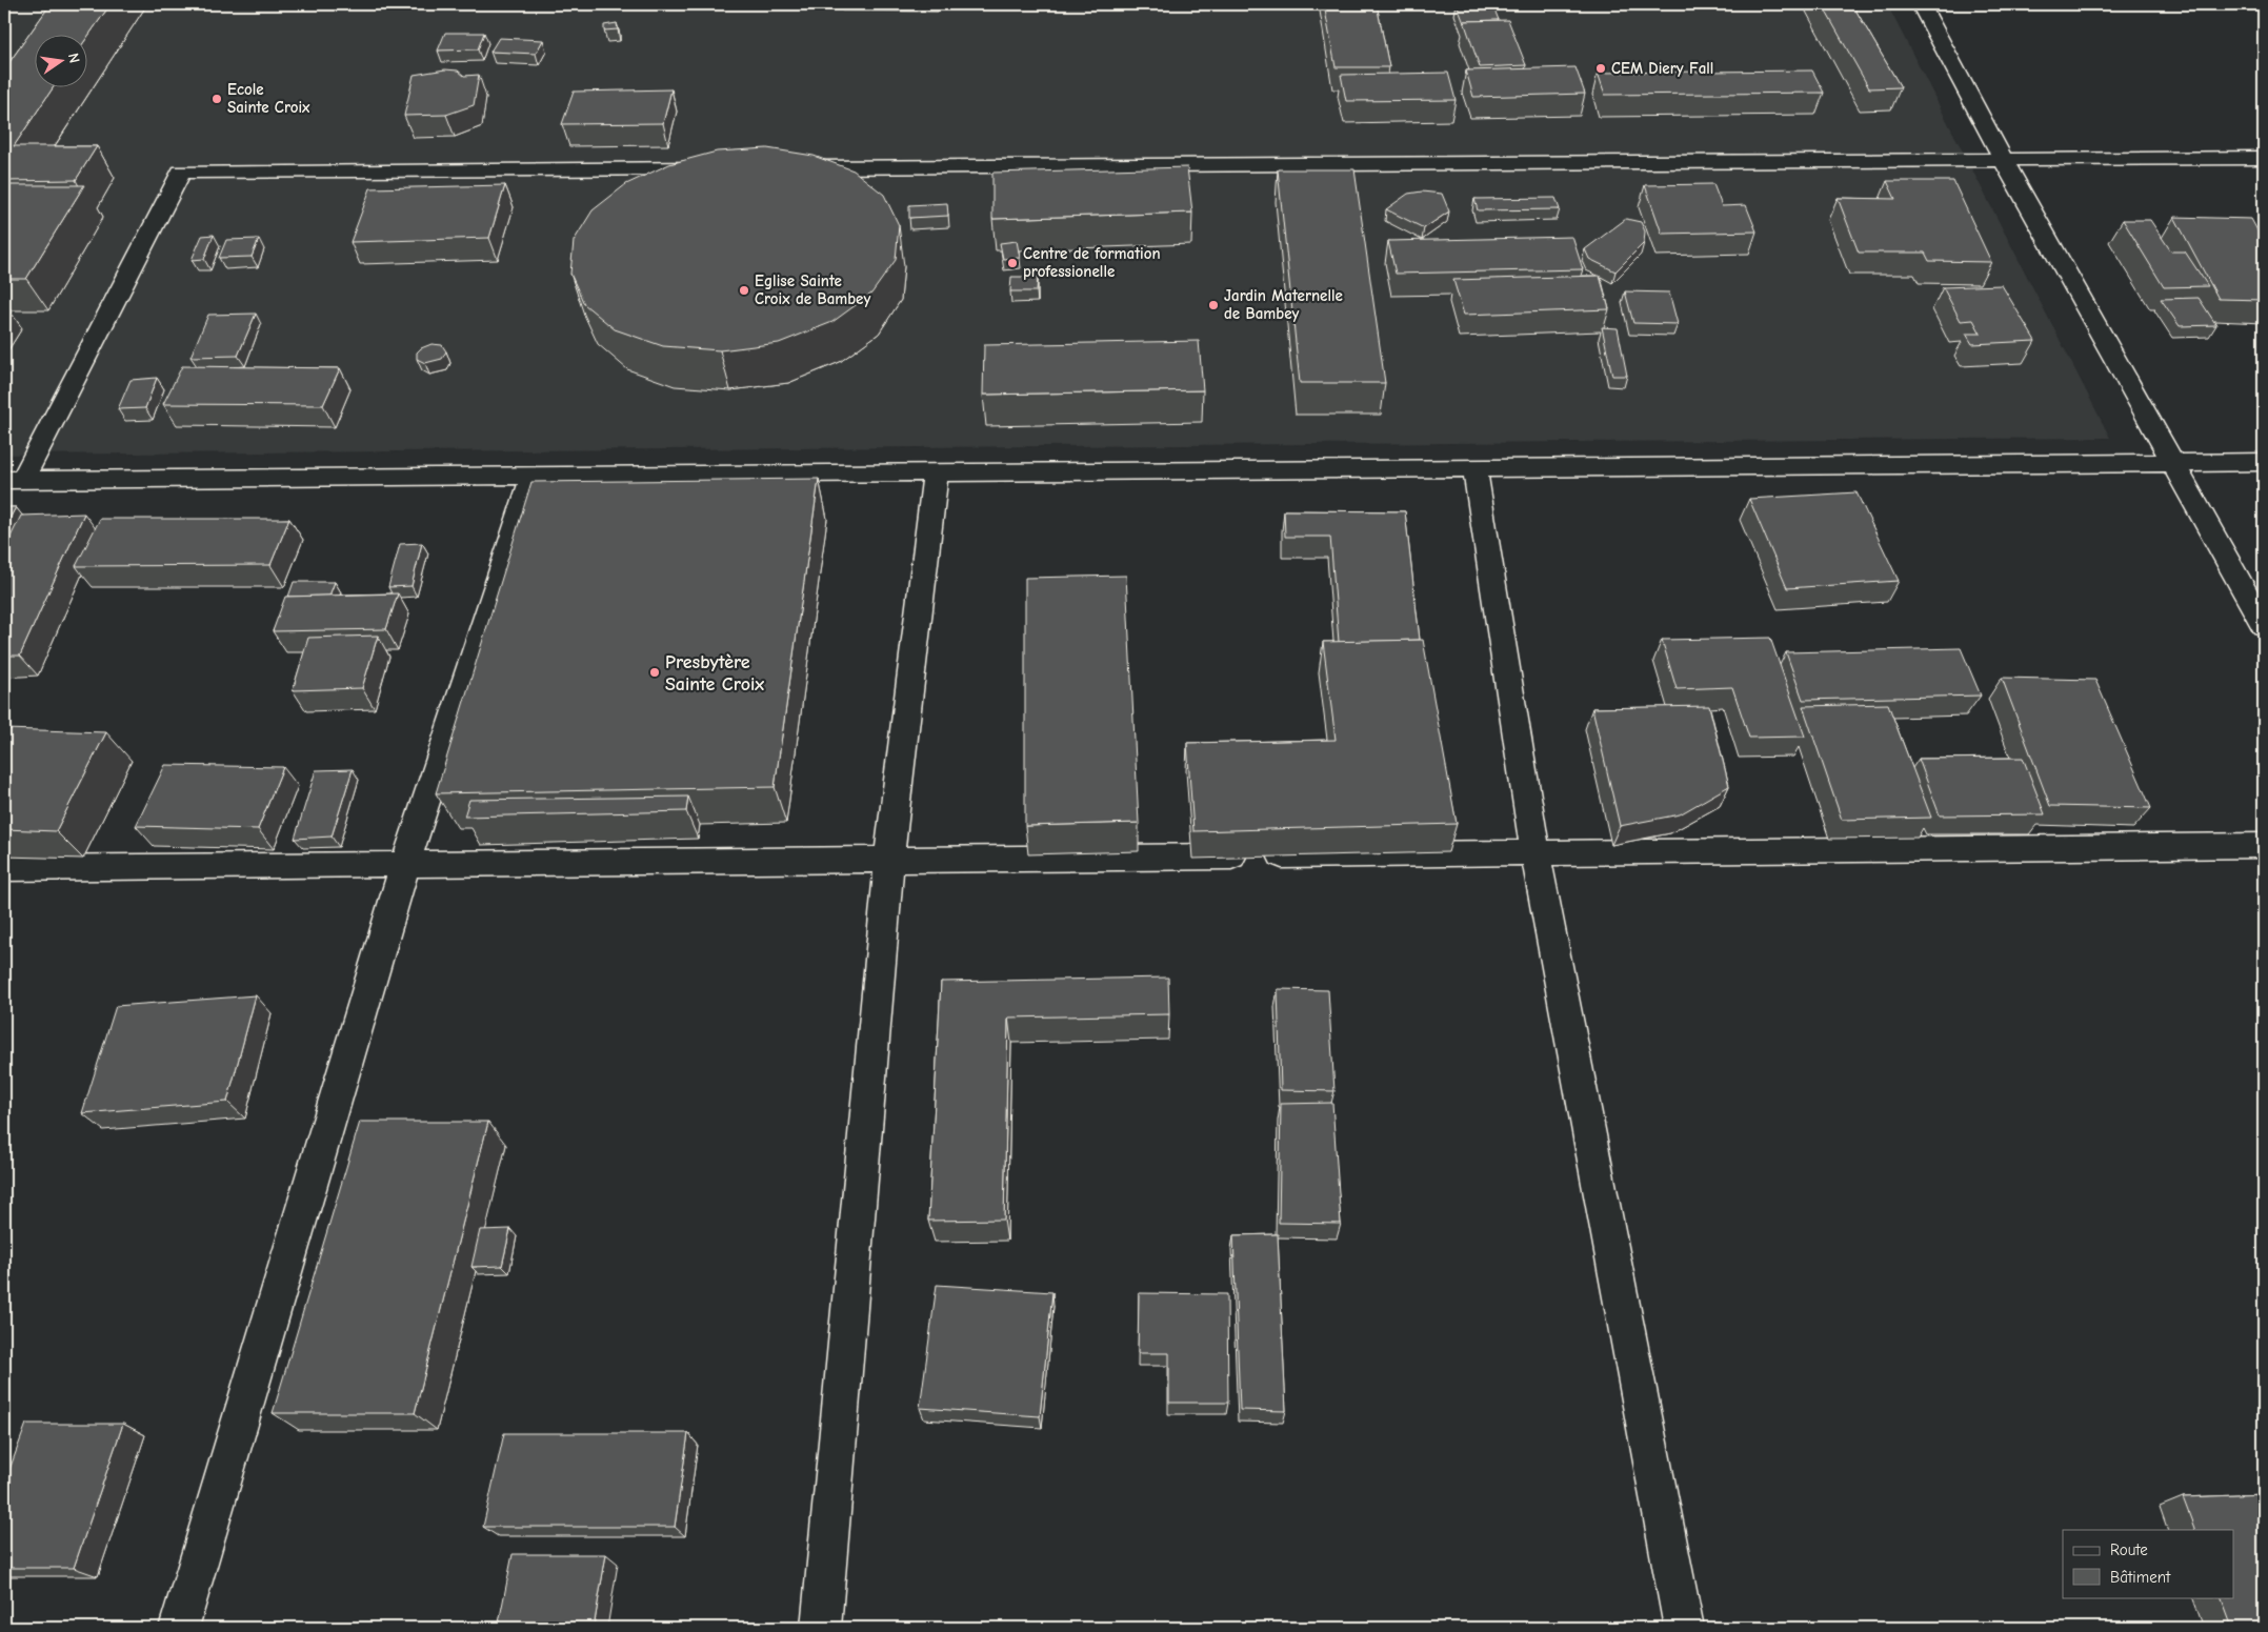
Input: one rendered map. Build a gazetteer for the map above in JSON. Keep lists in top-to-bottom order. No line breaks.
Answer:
{"places":["CEM Diery Fall","Ecole Sainte Croix","Centre de formation professionelle","Eglise Sainte Croix de Bambey","Jardin Maternelle de Bambey","Presbytère Sainte Croix"],"legend":["Route","Bâtiment"],"north":"right"}
